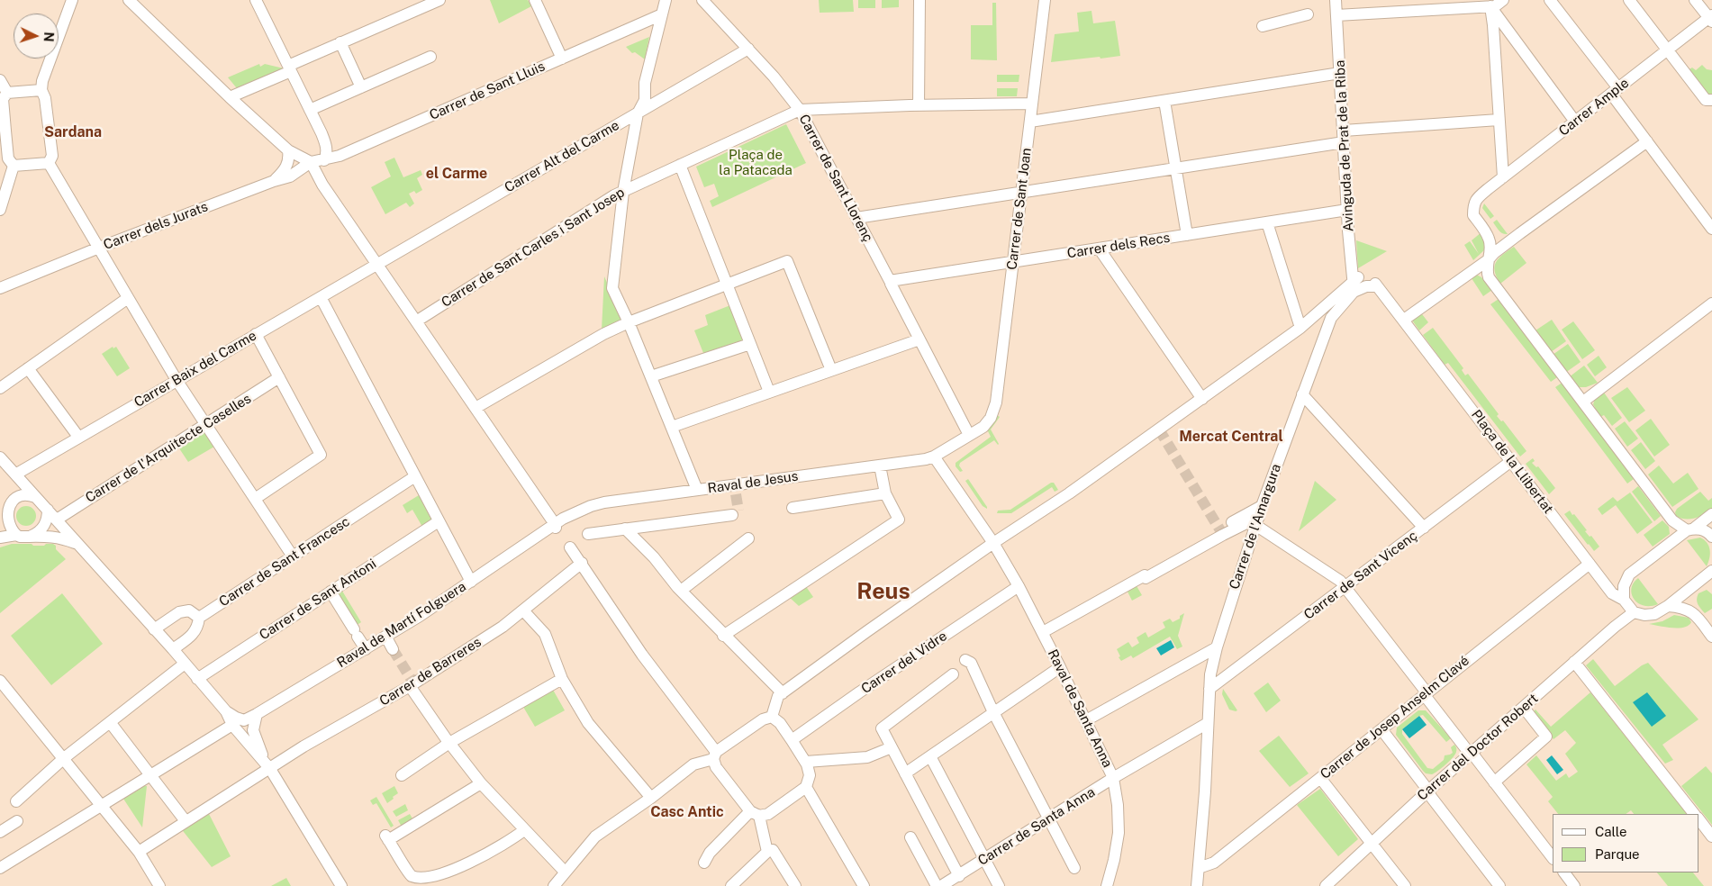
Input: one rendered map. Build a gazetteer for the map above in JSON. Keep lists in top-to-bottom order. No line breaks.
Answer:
{"streets":{"street":["Carrer de Sant Lluis","Carrer Ample","Avinguda de Prat de la Riba","Carrer Alt del Carme","Carrer de Sant Llorenç","Carrer de Sant Joan","Carrer dels Jurats","Carrer dels Recs","Carrer de Sant Carles i Sant Josep","Carrer Baix del Carme","Carrer de l'Arquitecte Caselles","Plaça de la Llibertat","Raval de Jesus","Carrer de l'Amargura","Carrer de Sant Francesc","Carrer de Sant Vicenç","Carrer de Sant Antoni","Raval de Martí Folguera","Carrer del Vidre","Carrer de Barreres","Raval de Santa Anna","Carrer de Josep Anselm Clavé","Carrer del Doctor Robert","Carrer de Santa Anna"]},"crossings":[["Carrer de Sant Lluis","Carrer dels Jurats"],["Avinguda de Prat de la Riba","Carrer dels Recs"],["Avinguda de Prat de la Riba","Plaça de la Llibertat"],["Avinguda de Prat de la Riba","Carrer de l'Amargura"],["Carrer Alt del Carme","Carrer de Sant Llorenç"],["Carrer Alt del Carme","Carrer Baix del Carme"],["Carrer de Sant Llorenç","Carrer dels Recs"],["Carrer de Sant Llorenç","Carrer de Sant Carles i Sant Josep"],["Carrer de Sant Llorenç","Raval de Jesus"],["Carrer de Sant Joan","Carrer dels Recs"],["Carrer de Sant Joan","Raval de Jesus"],["Plaça de la Llibertat","Carrer de l'Amargura"],["Plaça de la Llibertat","Carrer de Sant Vicenç"],["Plaça de la Llibertat","Carrer de Josep Anselm Clavé"],["Plaça de la Llibertat","Carrer del Doctor Robert"],["Raval de Jesus","Raval de Martí Folguera"],["Raval de Jesus","Raval de Santa Anna"],["Carrer de l'Amargura","Carrer de Sant Vicenç"],["Carrer de l'Amargura","Carrer de Josep Anselm Clavé"],["Carrer de l'Amargura","Carrer de Santa Anna"],["Carrer del Vidre","Raval de Santa Anna"],["Raval de Santa Anna","Carrer de Santa Anna"]],"districts":["Sardana","el Carme","Mercat Central","Reus","Casc Antic"],"parks":["Plaça de la Patacada"],"legend":["Calle","Parque"],"north":"right"}
